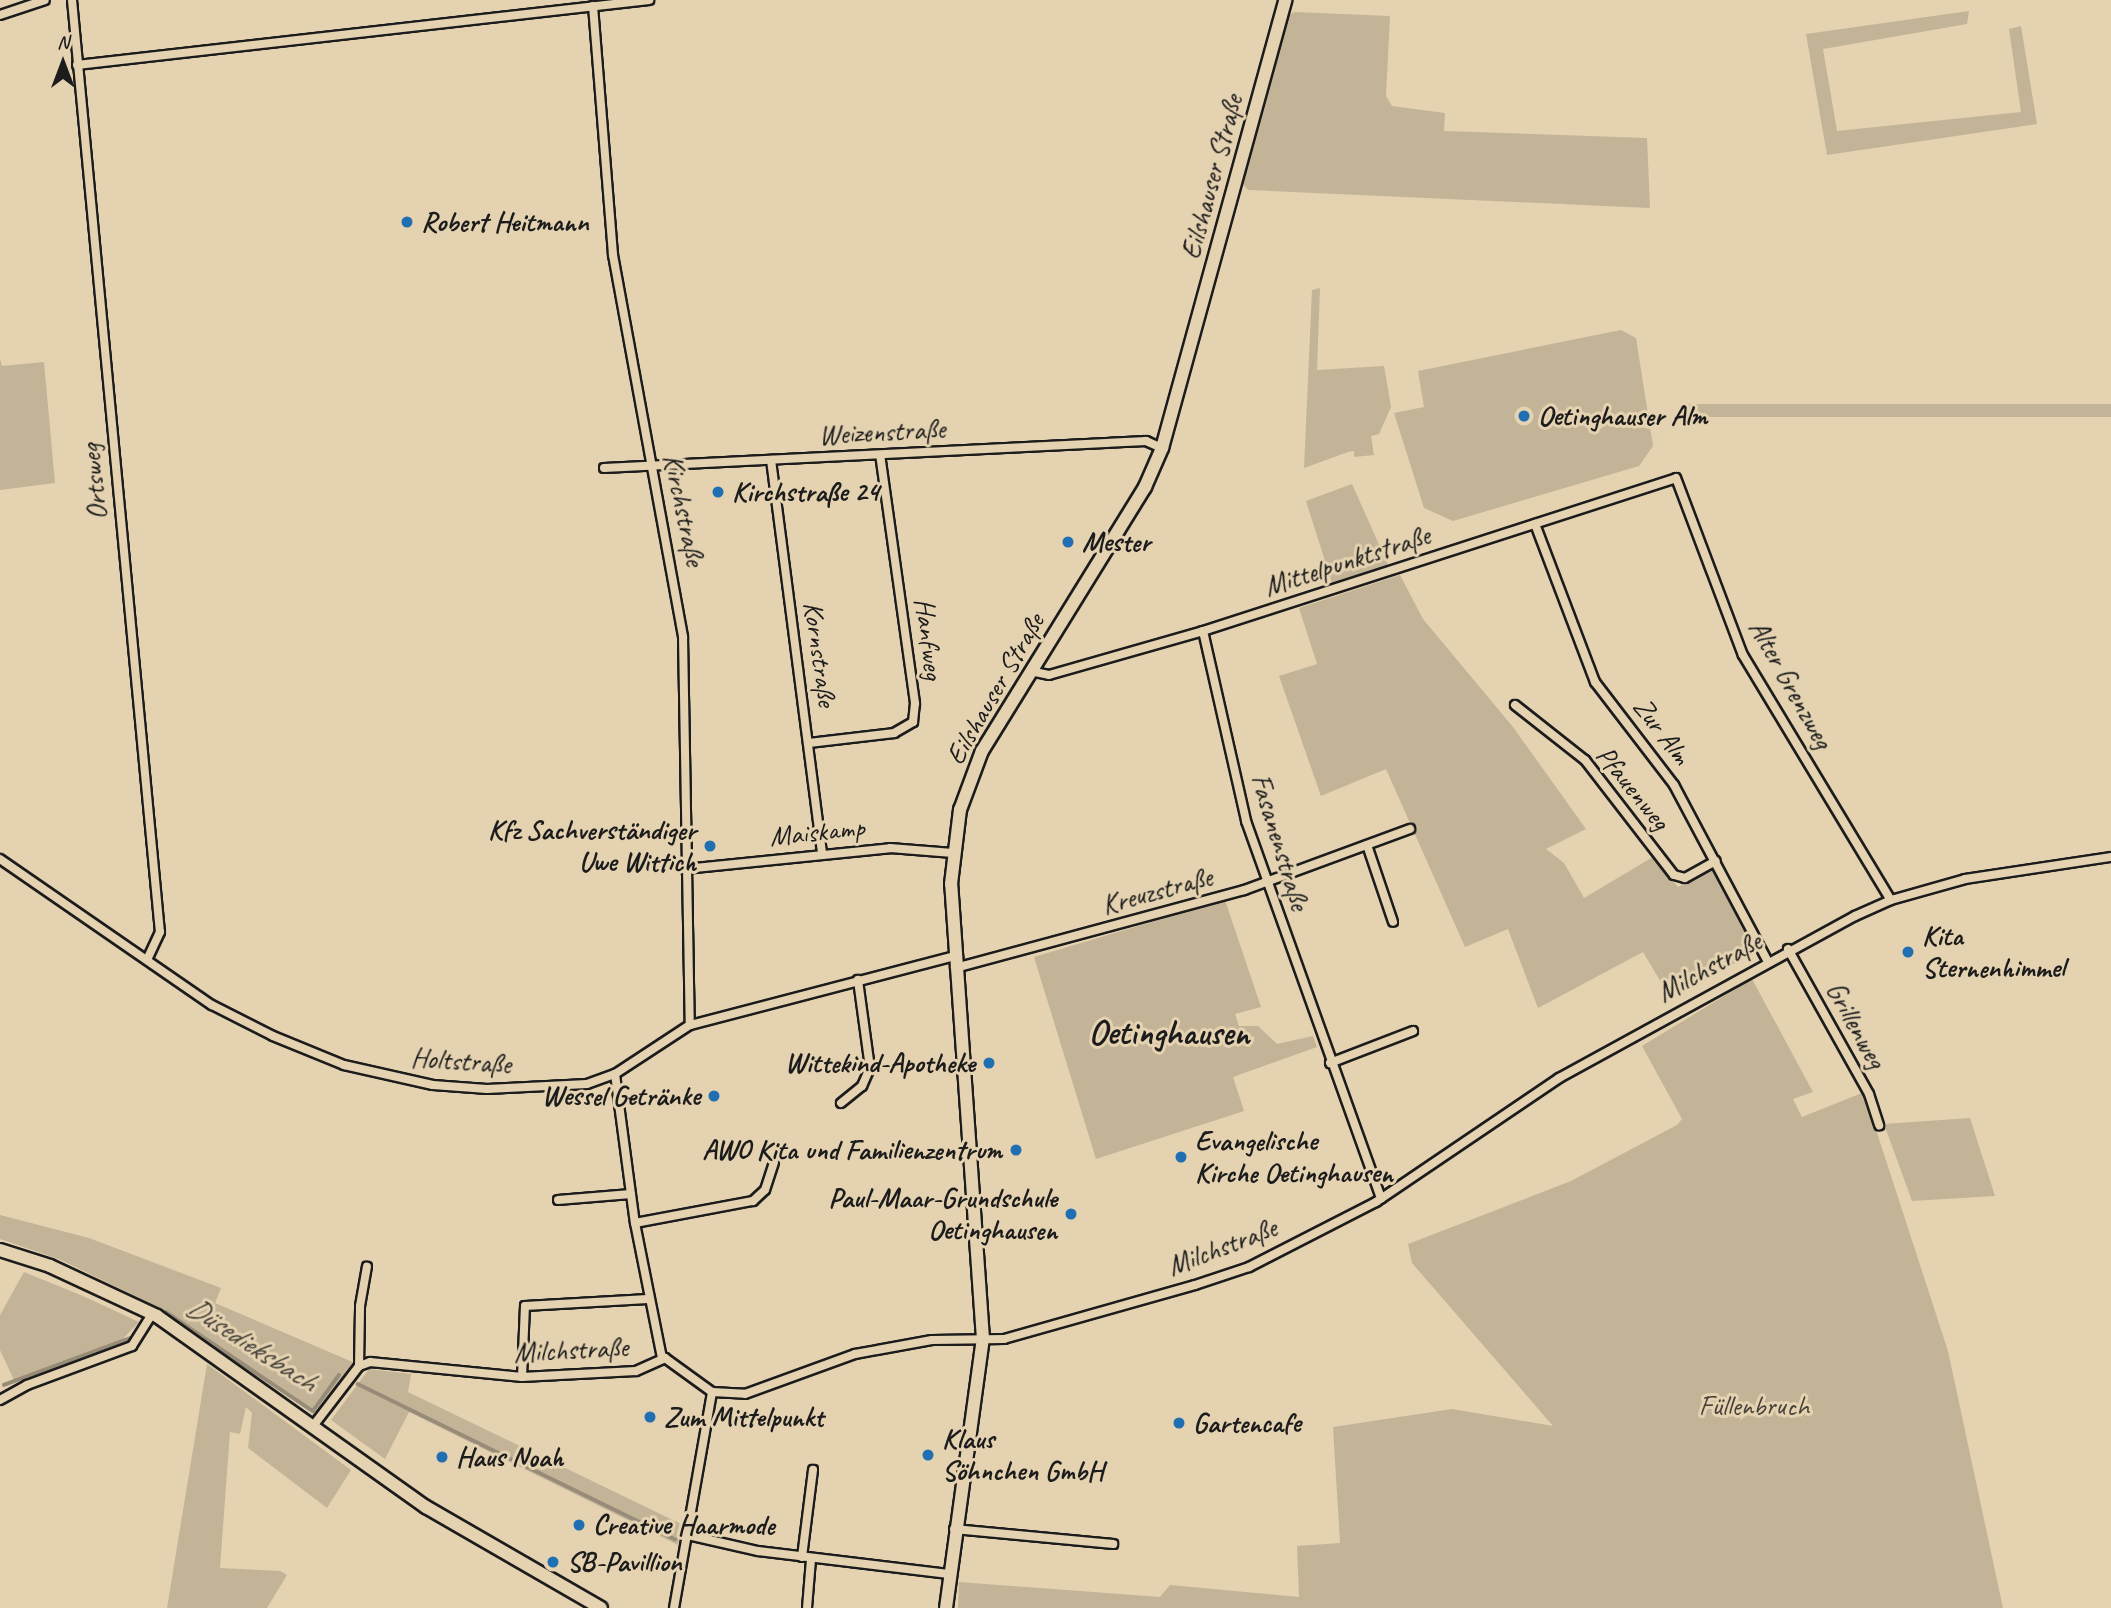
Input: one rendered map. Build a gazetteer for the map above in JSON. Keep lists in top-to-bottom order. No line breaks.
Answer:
{"streets":{"street":["Eilshauser Straße","Weizenstraße","Ortsweg","Kirchstraße","Mittelpunktstraße","Hanfweg","Kornstraße","Alter Grenzweg","Zur Alm","Pfauenweg","Maiskamp","Fasanenstraße","Kreuzstraße","Milchstraße","Grillenweg","Holtstraße"]},"crossings":[["Eilshauser Straße","Weizenstraße"],["Eilshauser Straße","Mittelpunktstraße"],["Eilshauser Straße","Maiskamp"],["Eilshauser Straße","Kreuzstraße"],["Eilshauser Straße","Milchstraße"],["Eilshauser Straße","Holtstraße"],["Weizenstraße","Kirchstraße"],["Weizenstraße","Hanfweg"],["Weizenstraße","Kornstraße"],["Ortsweg","Holtstraße"],["Kirchstraße","Maiskamp"],["Kirchstraße","Holtstraße"],["Mittelpunktstraße","Alter Grenzweg"],["Mittelpunktstraße","Zur Alm"],["Mittelpunktstraße","Fasanenstraße"],["Hanfweg","Kornstraße"],["Kornstraße","Maiskamp"],["Alter Grenzweg","Milchstraße"],["Zur Alm","Pfauenweg"],["Zur Alm","Milchstraße"],["Fasanenstraße","Kreuzstraße"],["Fasanenstraße","Milchstraße"],["Kreuzstraße","Holtstraße"],["Milchstraße","Grillenweg"]],"districts":["Oetinghausen"],"water":["Düsedieksbach"],"parks":["Füllenbruch"],"places":["Robert Heitmann","Oetinghauser Alm","Kirchstraße 24","Mester","Kfz Sachverständiger Uwe Wittich","Kita Sternenhimmel","Wittekind-Apotheke","Wessel Getränke","AWO Kita und Familienzentrum","Evangelische Kirche Oetinghausen","Paul-Maar-Grundschule Oetinghausen","Zum Mittelpunkt","Gartencafe","Klaus Söhnchen GmbH","Haus Noah","Creative Haarmode","SB-Pavillion"],"north":"top"}
